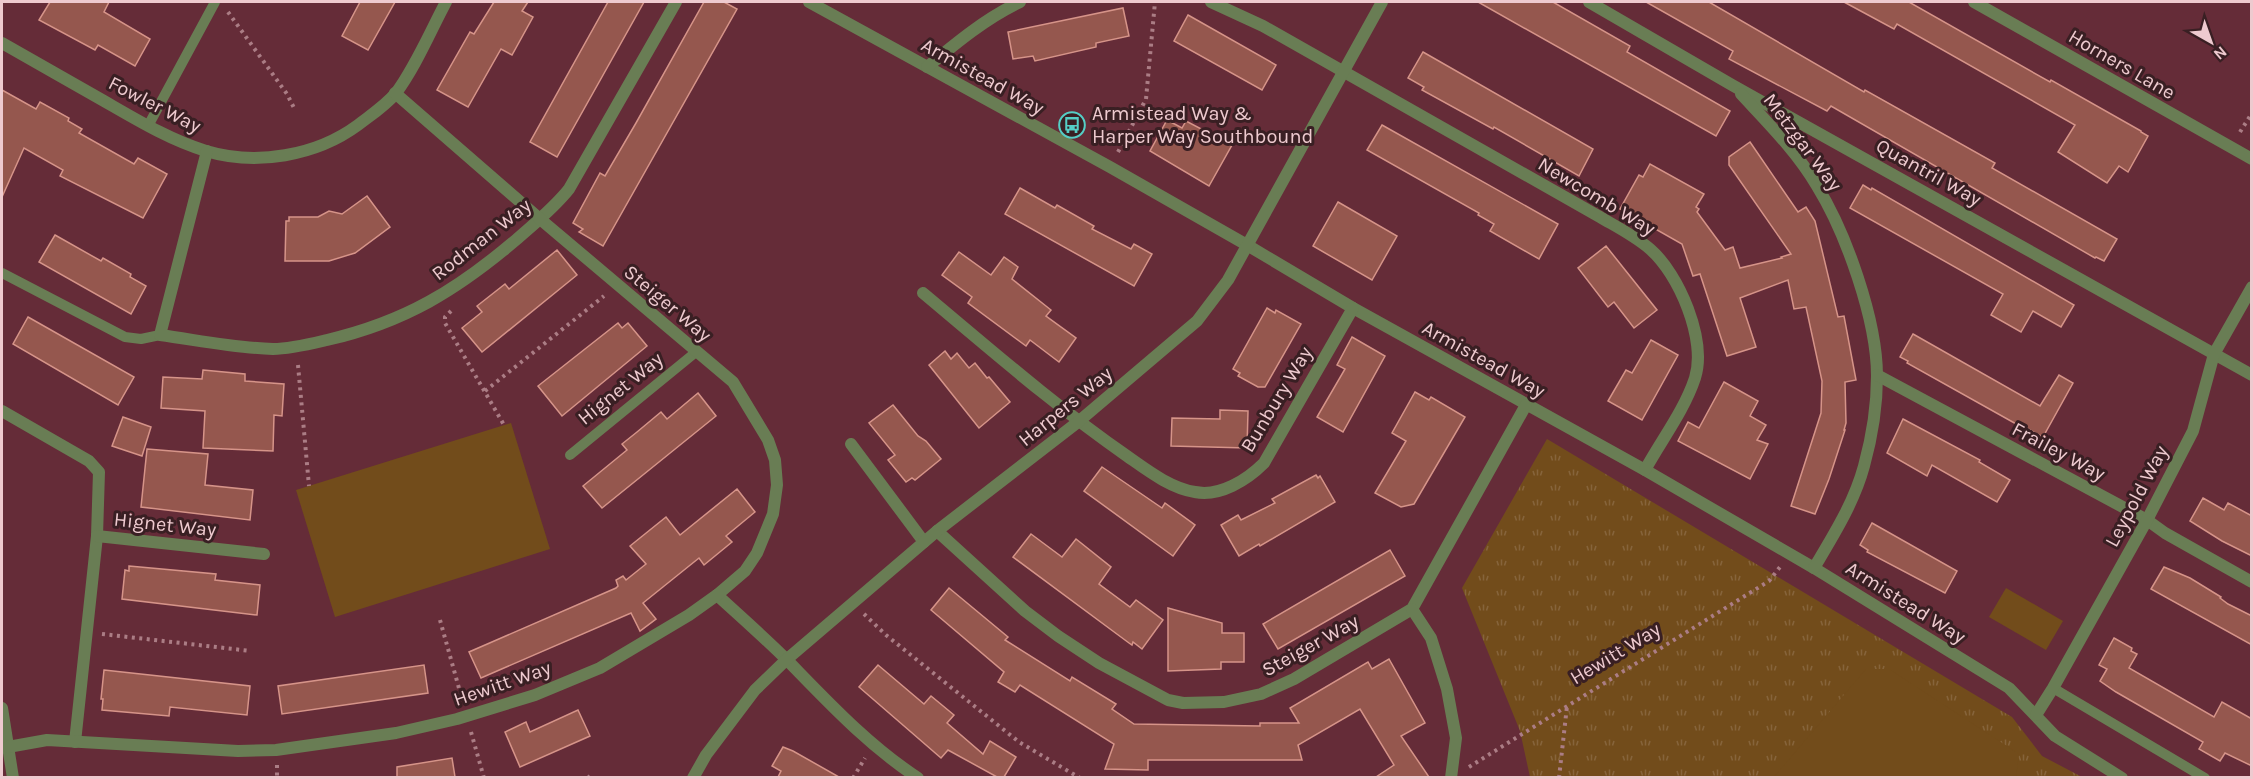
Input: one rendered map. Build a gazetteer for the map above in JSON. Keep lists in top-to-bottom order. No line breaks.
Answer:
{"streets":{"street":["Horners Lane","Armistead Way","Fowler Way","Metzgar Way","Quantril Way","Newcomb Way","Rodman Way","Steiger Way","Hignet Way","Bunbury Way","Harpers Way","Frailey Way","Leypold Way","Hewitt Way"]},"crossings":[["Armistead Way","Metzgar Way"],["Armistead Way","Newcomb Way"],["Armistead Way","Steiger Way"],["Armistead Way","Bunbury Way"],["Armistead Way","Harpers Way"],["Armistead Way","Leypold Way"],["Armistead Way","Hewitt Way"],["Fowler Way","Steiger Way"],["Metzgar Way","Quantril Way"],["Metzgar Way","Frailey Way"],["Quantril Way","Leypold Way"],["Newcomb Way","Harpers Way"],["Rodman Way","Steiger Way"],["Steiger Way","Hignet Way"],["Steiger Way","Harpers Way"],["Steiger Way","Hewitt Way"],["Bunbury Way","Harpers Way"],["Frailey Way","Leypold Way"]],"places":{"bus stop":["Armistead Way & Harper Way Southbound"]},"north":"bottom right"}
